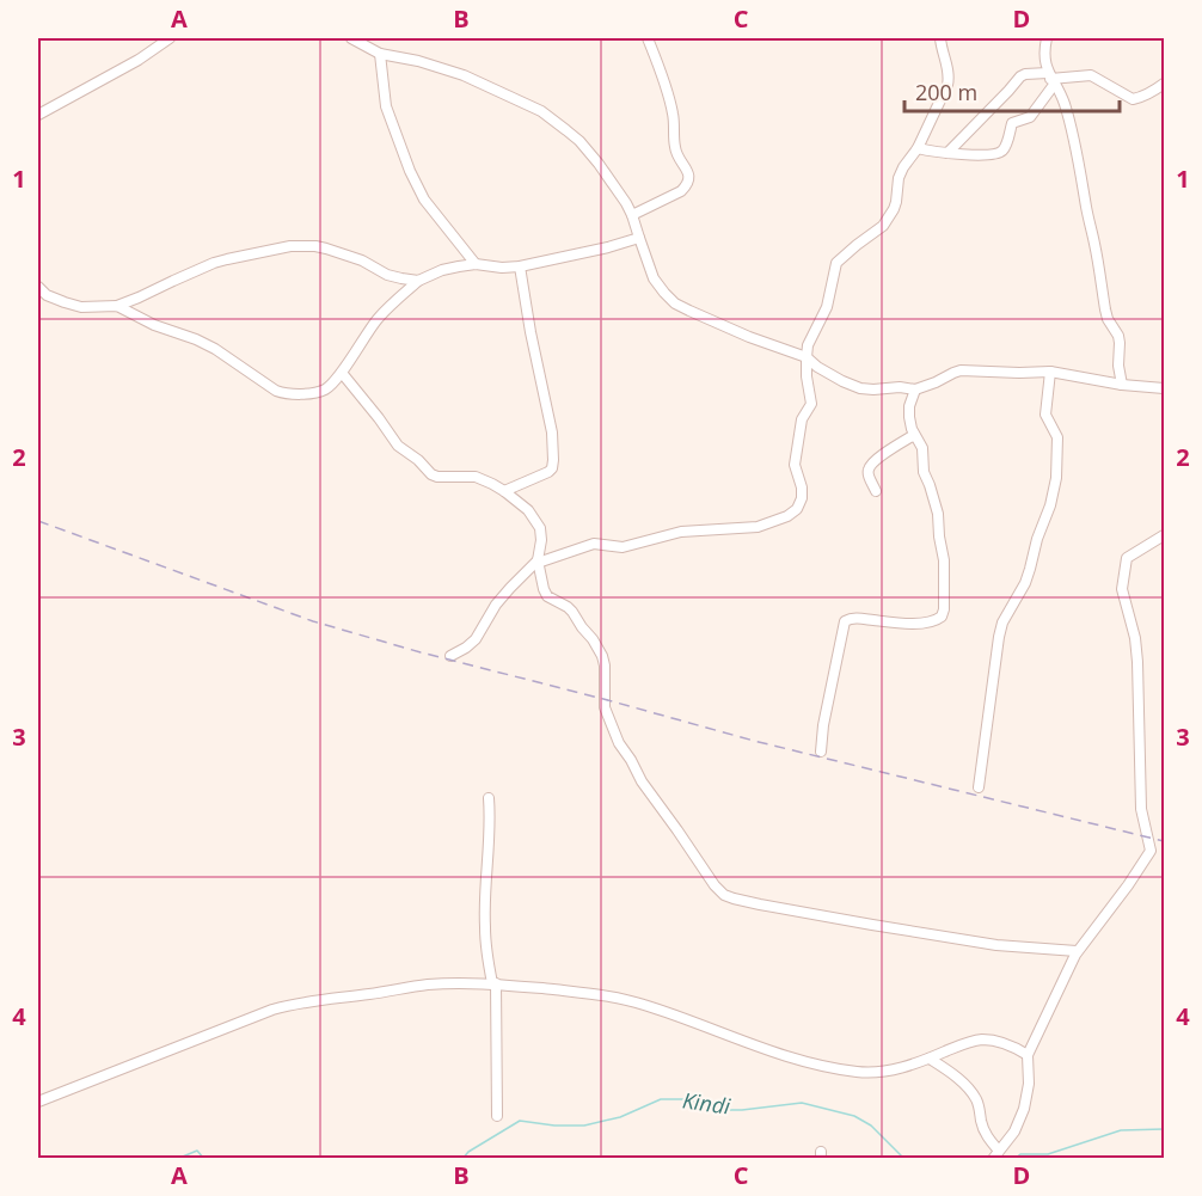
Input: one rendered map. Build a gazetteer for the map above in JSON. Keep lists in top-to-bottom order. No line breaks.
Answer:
{"water":["Kindi"],"scale_bar":"200 m","grid":{"columns":["A","B","C","D"],"rows":["1","2","3","4"]}}
